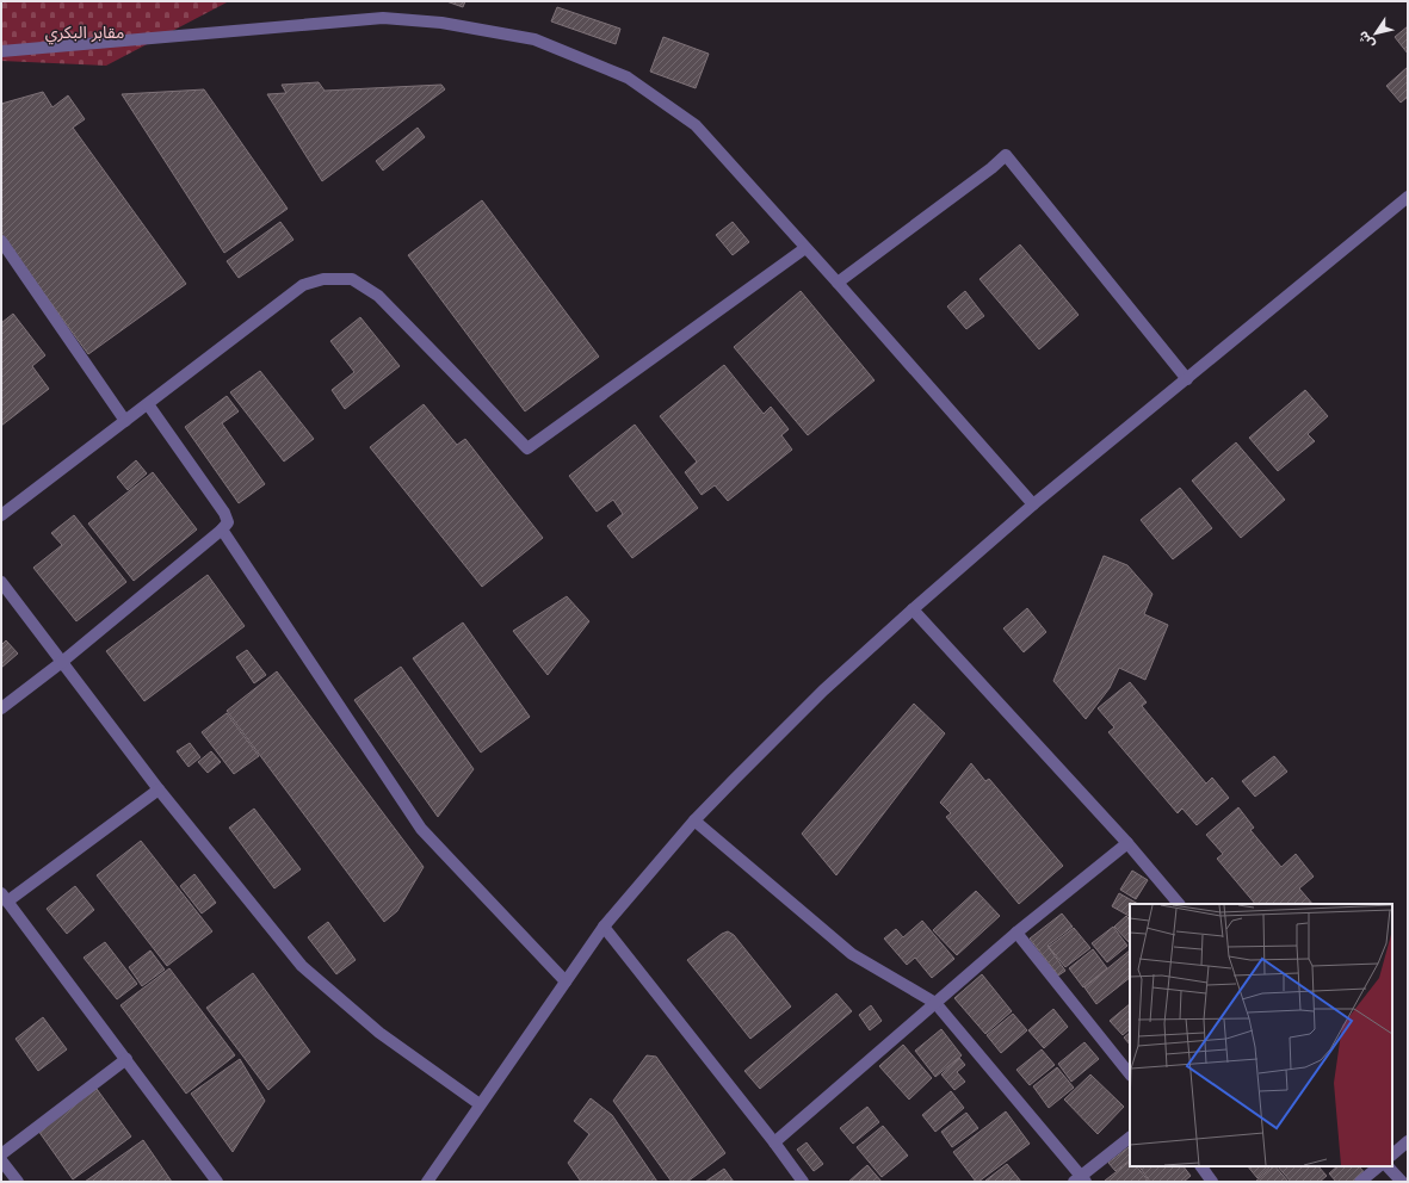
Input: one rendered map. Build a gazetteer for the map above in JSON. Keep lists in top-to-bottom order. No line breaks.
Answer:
{"parks":["مقابر البكري"],"north":"bottom left"}
